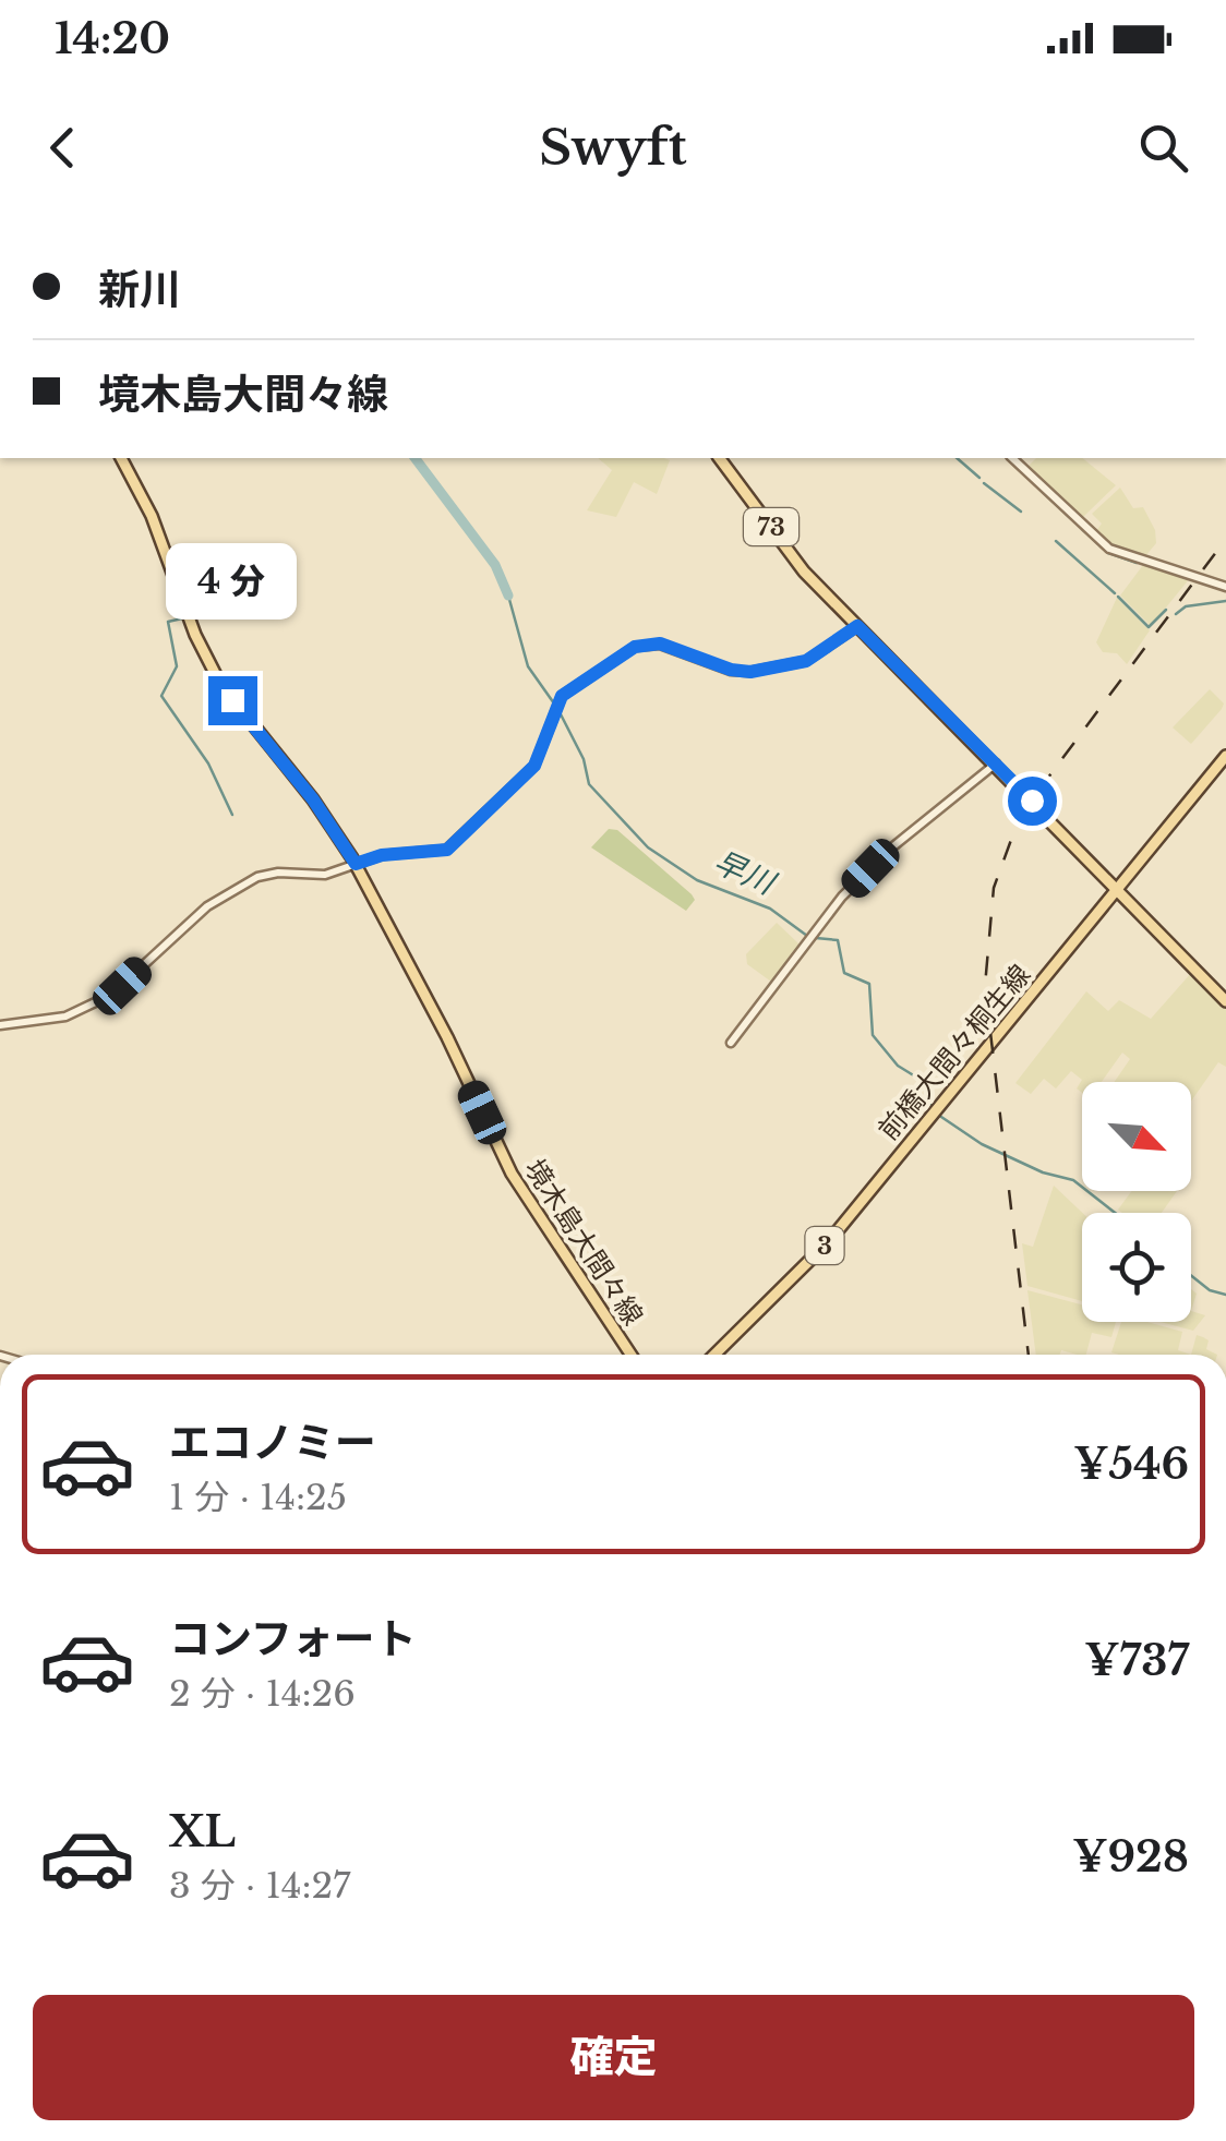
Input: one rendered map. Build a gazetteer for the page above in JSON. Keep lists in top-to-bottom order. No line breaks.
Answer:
{"streets":{"main road":["73","前橋大間々桐生線","境木島大間々線","3"]},"crossings":[["73","前橋大間々桐生線"]],"water":["早川"],"north":"bottom right","page":{"status":"14:20","header":"Swyft","banner":["新川","境木島大間々線"],"bubble":"4 分","list":[{"name":"エコノミー","note":"1 分 · 14:25","value":"¥546"},{"name":"コンフォート","note":"2 分 · 14:26","value":"¥737"},{"name":"XL","note":"3 分 · 14:27","value":"¥928"}],"buttons":"確定"}}
